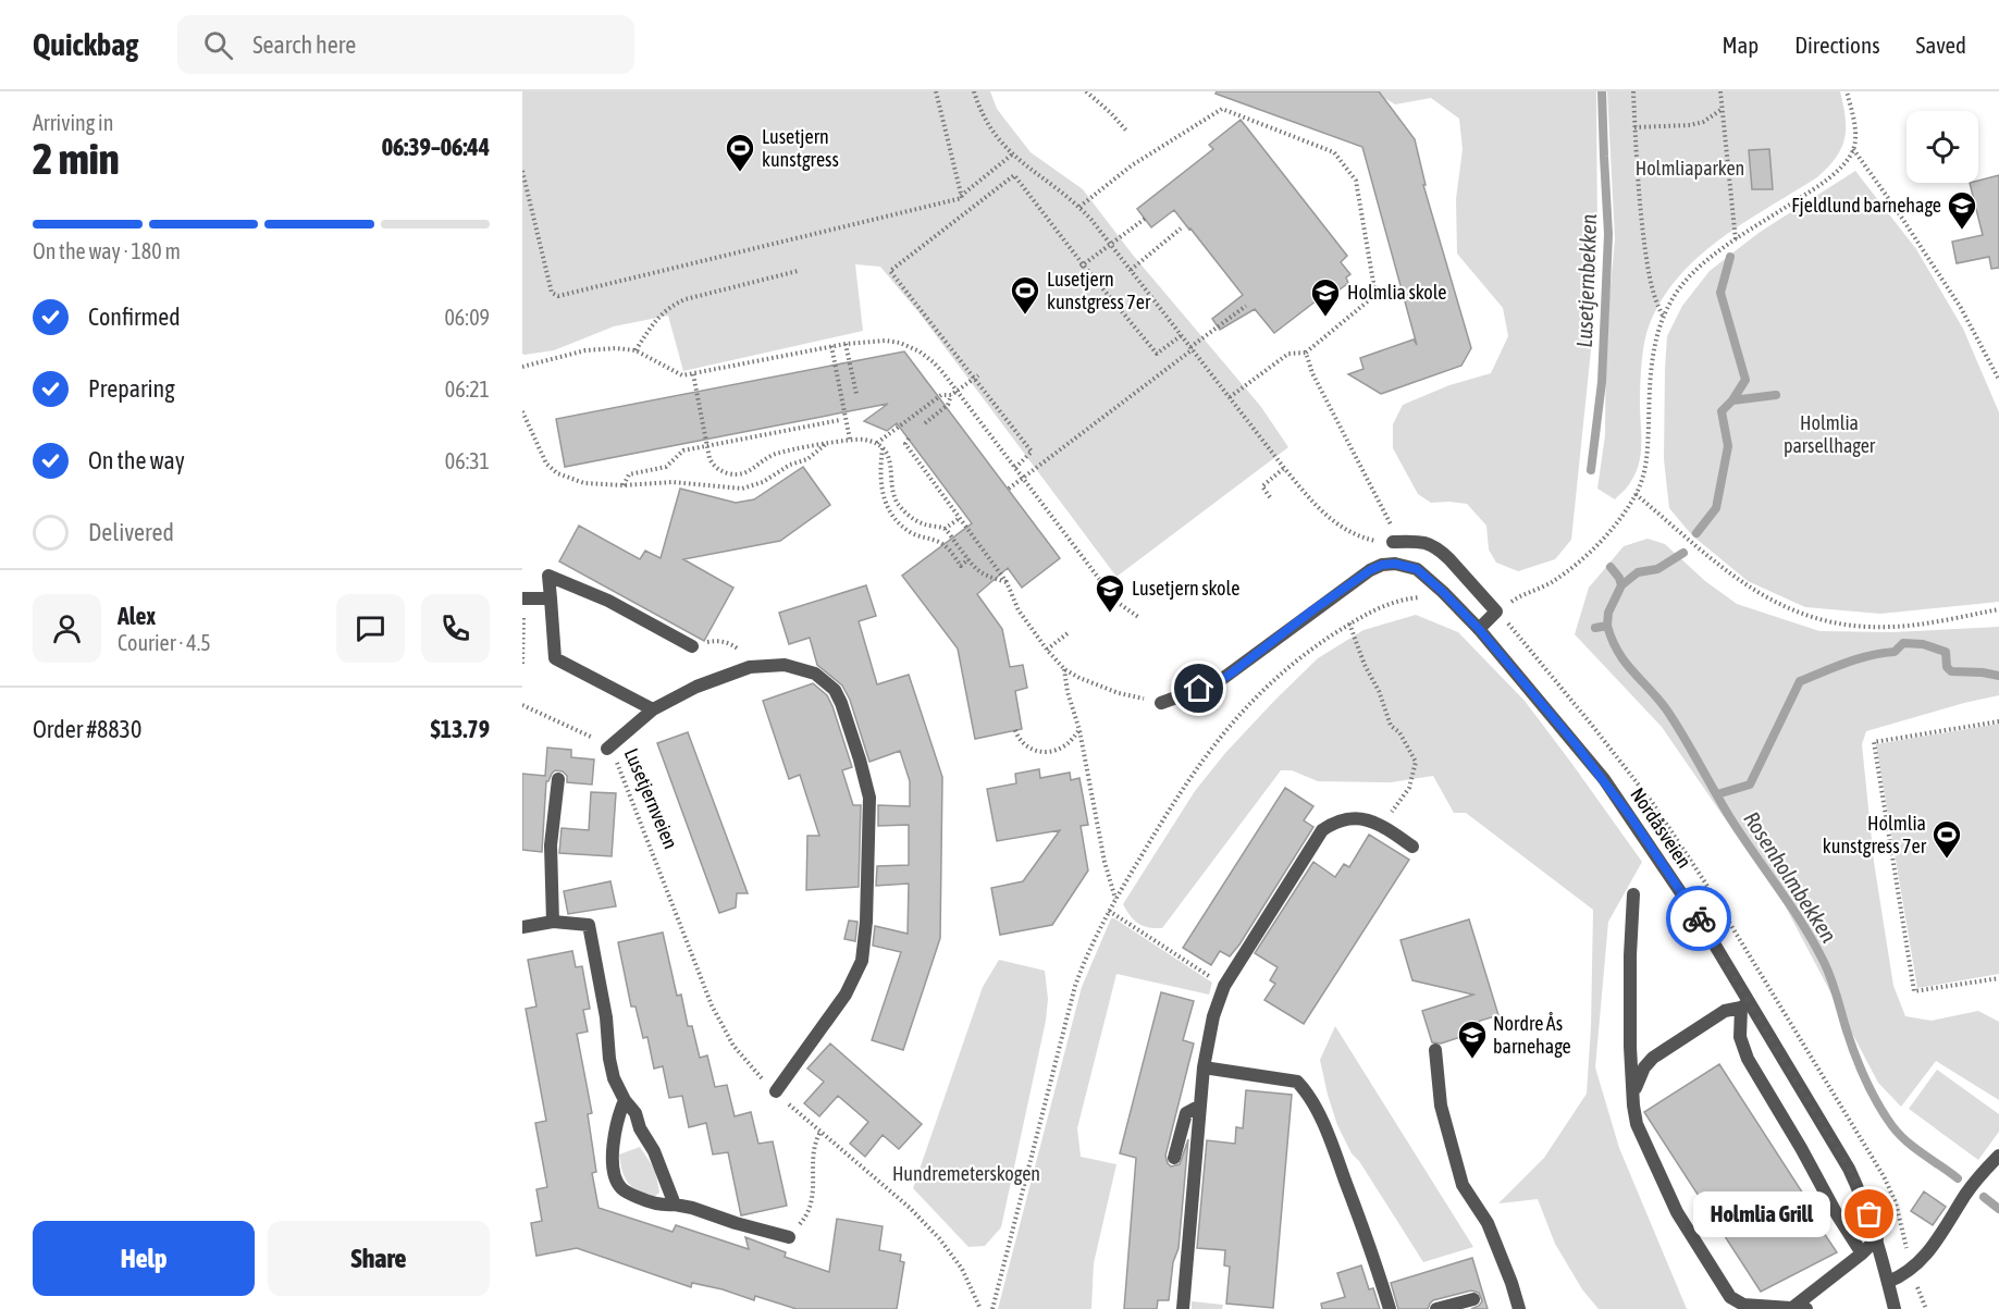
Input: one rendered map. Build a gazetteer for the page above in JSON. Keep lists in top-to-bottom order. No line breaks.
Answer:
{"streets":{"street":["Lusetjernveien","Nordåsveien"]},"water":["Lusetjernbekken","Rosenholmbekken"],"parks":["Holmliaparken","Holmlia parsellhager","Hundremeterskogen"],"places":{"sports":["Lusetjern kunstgress","Lusetjern kunstgress 7er","Holmlia kunstgress 7er"],"school or university":["Fjeldlund barnehage","Holmlia skole","Lusetjern skole","Nordre Ås barnehage"],"other":["Holmlia Grill"]},"page":{"header":"Quickbag","search":"Search here","nav":["Map","Directions","Saved"],"heading":["2 min","Arriving in","06:39–06:44"],"panel":["Alex","Courier · 4.5","Order #8830","$13.79"],"bar":"On the way · 180 m","list":[["Confirmed","06:09"],["Preparing","06:21"],["On the way","06:31"],"Delivered"],"bubble":"Holmlia Grill","buttons":["Help","Share"]}}
